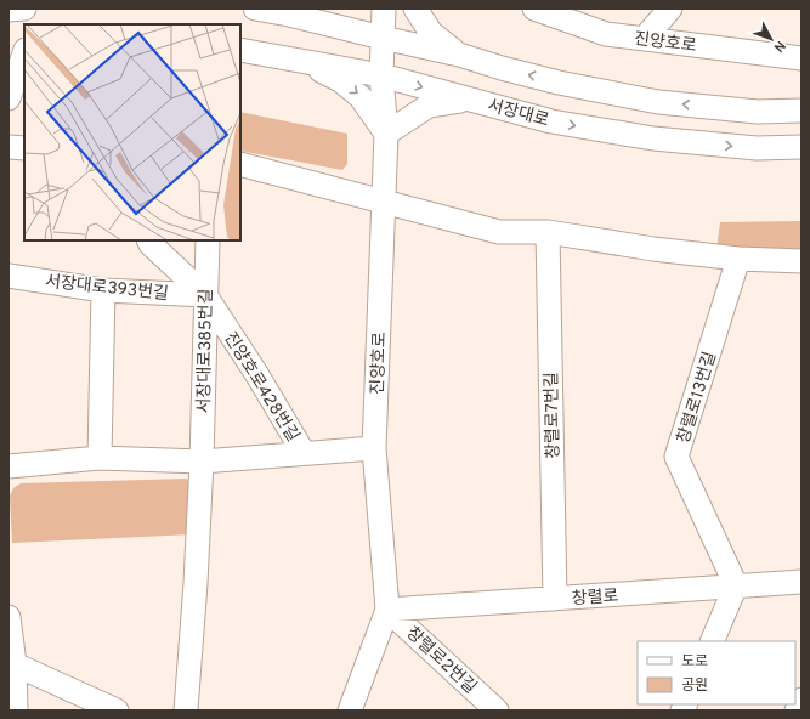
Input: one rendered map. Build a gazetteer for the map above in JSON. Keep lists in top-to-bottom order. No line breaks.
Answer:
{"streets":{"street":["진양호로","서장대로","서장대로393번길","서장대로385번길","진양호로428번길","창렬로13번길","창렬로7번길","창렬로","창렬로2번길"]},"crossings":[["진양호로","서장대로"],["진양호로","진양호로428번길"],["진양호로","창렬로"],["진양호로","창렬로2번길"],["서장대로393번길","서장대로385번길"],["서장대로393번길","진양호로428번길"],["서장대로385번길","진양호로428번길"],["창렬로13번길","창렬로"],["창렬로7번길","창렬로"],["창렬로","창렬로2번길"]],"legend":["도로","공원"],"north":"bottom right"}
